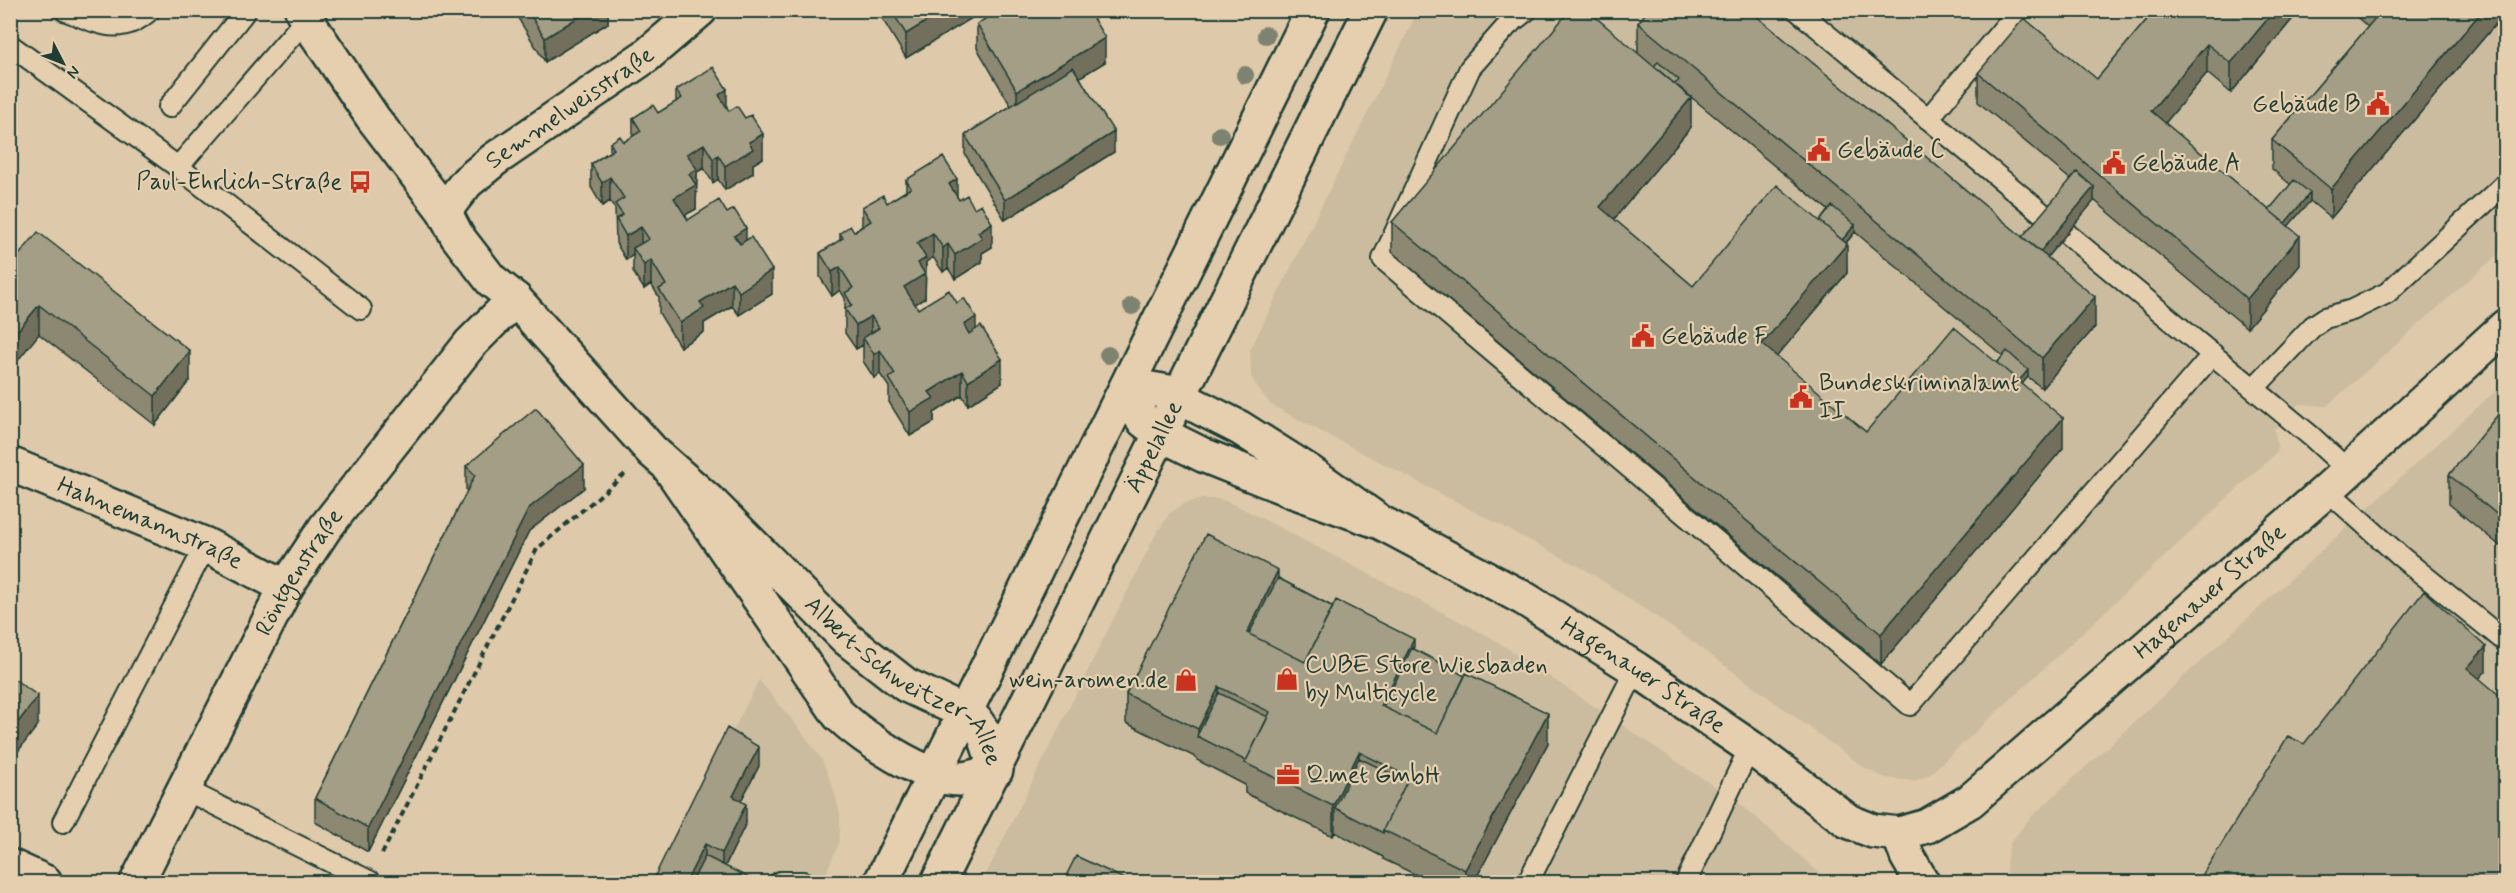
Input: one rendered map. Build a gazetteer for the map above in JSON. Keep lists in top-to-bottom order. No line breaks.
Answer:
{"streets":{"street":["Semmelweisstraße","Äppelallee","Hahnemannstraße","Röntgenstraße","Hagenauer Straße","Albert-Schweitzer-Allee"]},"crossings":[["Semmelweisstraße","Albert-Schweitzer-Allee"],["Äppelallee","Hagenauer Straße"],["Äppelallee","Albert-Schweitzer-Allee"],["Hahnemannstraße","Röntgenstraße"],["Röntgenstraße","Albert-Schweitzer-Allee"]],"places":{"public building":["Gebäude B","Gebäude C","Gebäude A","Gebäude F","Bundeskriminalamt II"],"bus stop":["Paul-Ehrlich-Straße"],"shop":["CUBE Store Wiesbaden by Multicycle","wein-aromen.de"],"office":["Q.met GmbH"]},"north":"bottom right"}
